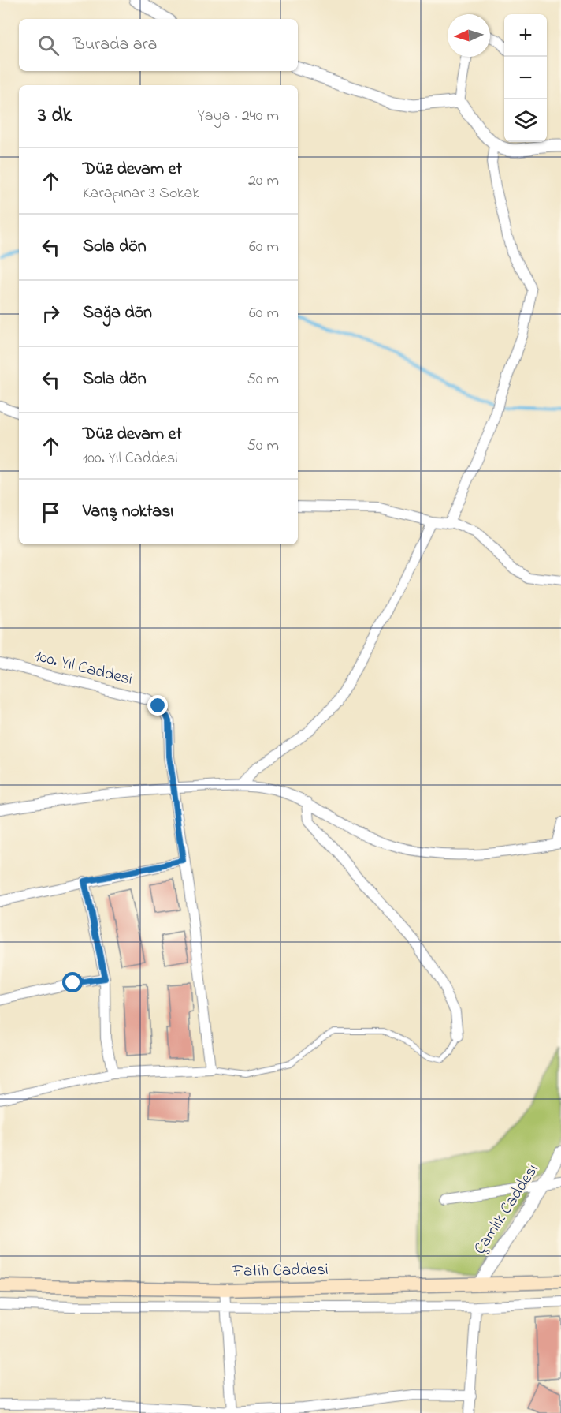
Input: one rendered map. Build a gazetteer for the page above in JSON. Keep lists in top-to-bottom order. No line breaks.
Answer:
{"streets":{"main road":["Fatih Caddesi"],"street":["100. Yıl Caddesi","Çamlık Caddesi"]},"crossings":[["Çamlık Caddesi","Fatih Caddesi"]],"north":"left","page":{"map_buttons":["+","−"],"search":"Burada ara","heading":["3 dk","Yaya · 240 m"],"list":[["Düz devam et","Karapınar 3 Sokak","20 m"],["Sola dön","60 m"],["Sağa dön","60 m"],["Sola dön","50 m"],["Düz devam et","100. Yıl Caddesi","50 m"],"Varış noktası"]}}
